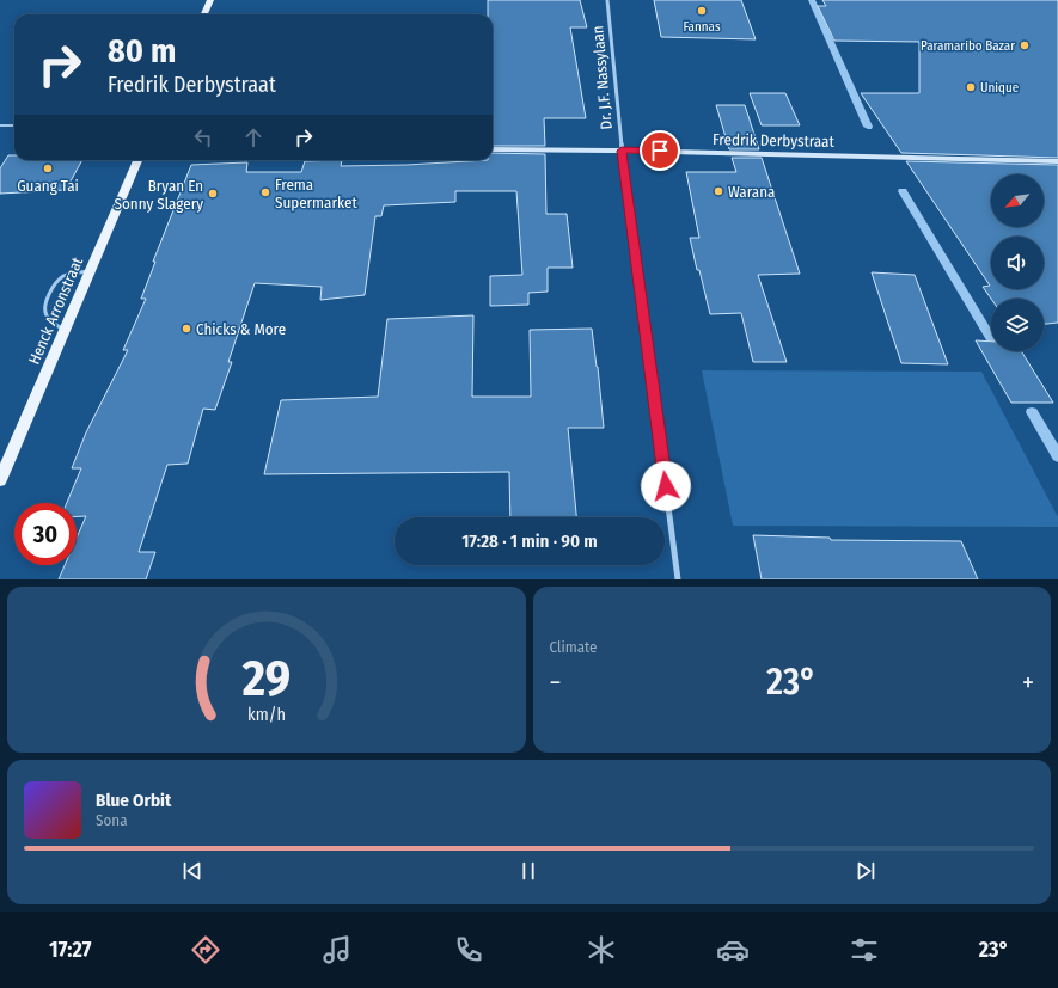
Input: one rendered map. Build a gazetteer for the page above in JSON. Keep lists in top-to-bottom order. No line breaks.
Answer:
{"streets":{"main road":["Fredrik Derbystraat","Henck Arronstraat"],"street":["Dr. J.F. Nassylaan"]},"crossings":[["Dr. J.F. Nassylaan","Fredrik Derbystraat"]],"places":["Fannas","Paramaribo Bazar","Unique","Guang Tai","Warana","Frema Supermarket","Bryan En Sonny Slagery","Chicks & More"],"north":"bottom left","page":{"turn":["80 m","Fredrik Derbystraat"],"limit":"30","trip":"17:28 · 1 min · 90 m","tile":"Climate","heat":["−","23°","+"],"song":["Blue Orbit","Sona"],"tabs":["17:27","23°"],"gauge":["29","km/h"]}}
